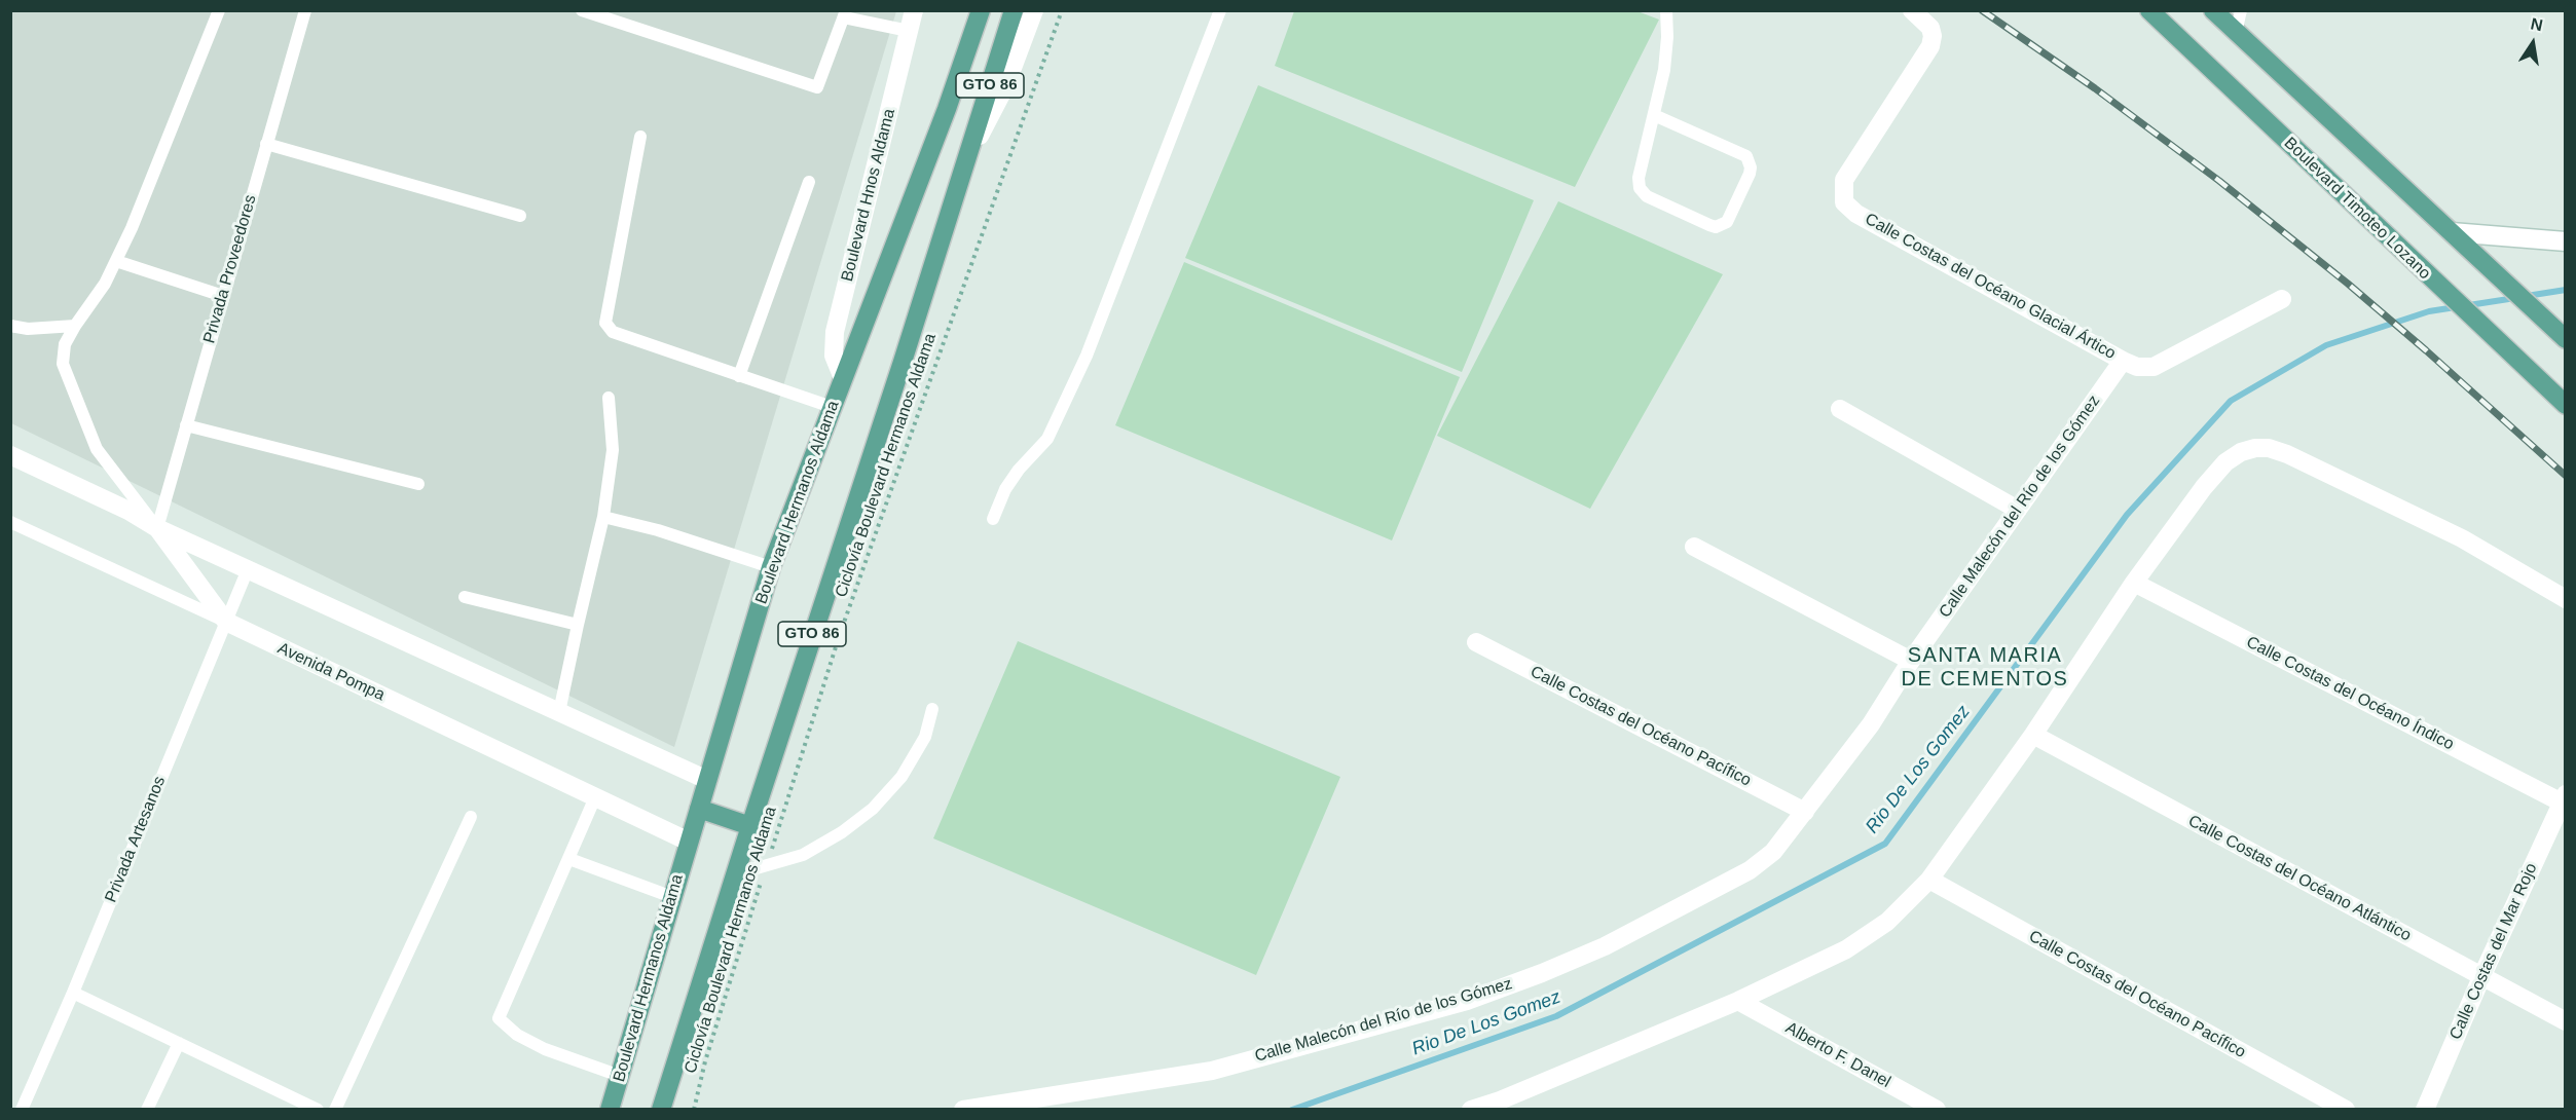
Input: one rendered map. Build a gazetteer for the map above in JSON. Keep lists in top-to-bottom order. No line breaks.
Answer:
{"streets":{"main road":["GTO 86","Boulevard Timoteo Lozano","Boulevard Hermanos Aldama"],"street":["Boulevard Hnos Aldama","Calle Costas del Océano Glacial Ártico","Calle Malecón del Río de los Gómez","Avenida Pompa","Calle Costas del Océano Índico","Calle Costas del Océano Pacífico","Calle Costas del Océano Atlántico","Calle Costas del Mar Rojo","Alberto F. Danel"],"lane":["Privada Proveedores","Privada Artesanos"],"path":["Ciclovía Boulevard Hermanos Aldama"]},"crossings":[["Boulevard Hnos Aldama","Boulevard Hermanos Aldama"],["Privada Proveedores","Avenida Pompa"],["Calle Costas del Océano Glacial Ártico","Calle Malecón del Río de los Gómez"],["Boulevard Hermanos Aldama","Avenida Pompa"],["Calle Malecón del Río de los Gómez","Calle Costas del Océano Pacífico"],["Avenida Pompa","Privada Artesanos"],["Calle Costas del Océano Índico","Calle Costas del Mar Rojo"],["Calle Costas del Océano Atlántico","Calle Costas del Mar Rojo"]],"districts":["SANTA MARIA DE CEMENTOS"],"water":["Rio De Los Gomez"],"north":"top"}
